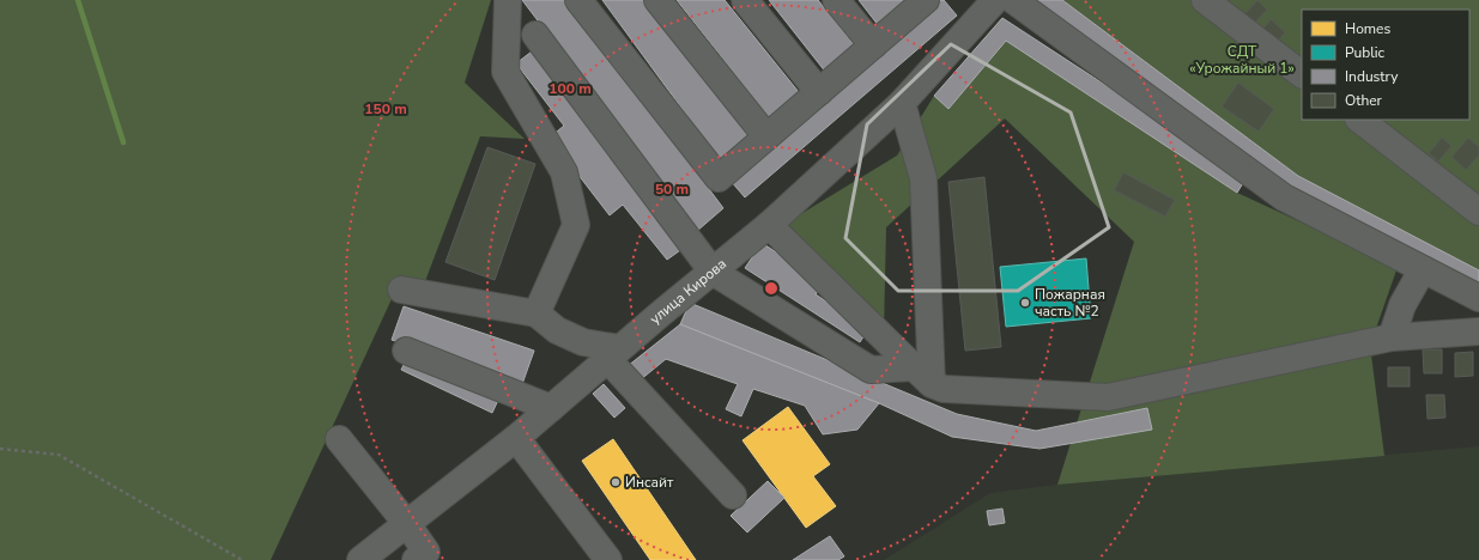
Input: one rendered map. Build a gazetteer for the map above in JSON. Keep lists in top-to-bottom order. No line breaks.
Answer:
{"streets":{"street":["улица Кирова"]},"parks":["СДТ «Урожайный 1»"],"places":["Пожарная часть №2","Инсайт"],"legend":["Homes","Public","Industry","Other"],"rings":["100 m","150 m","50 m"]}
